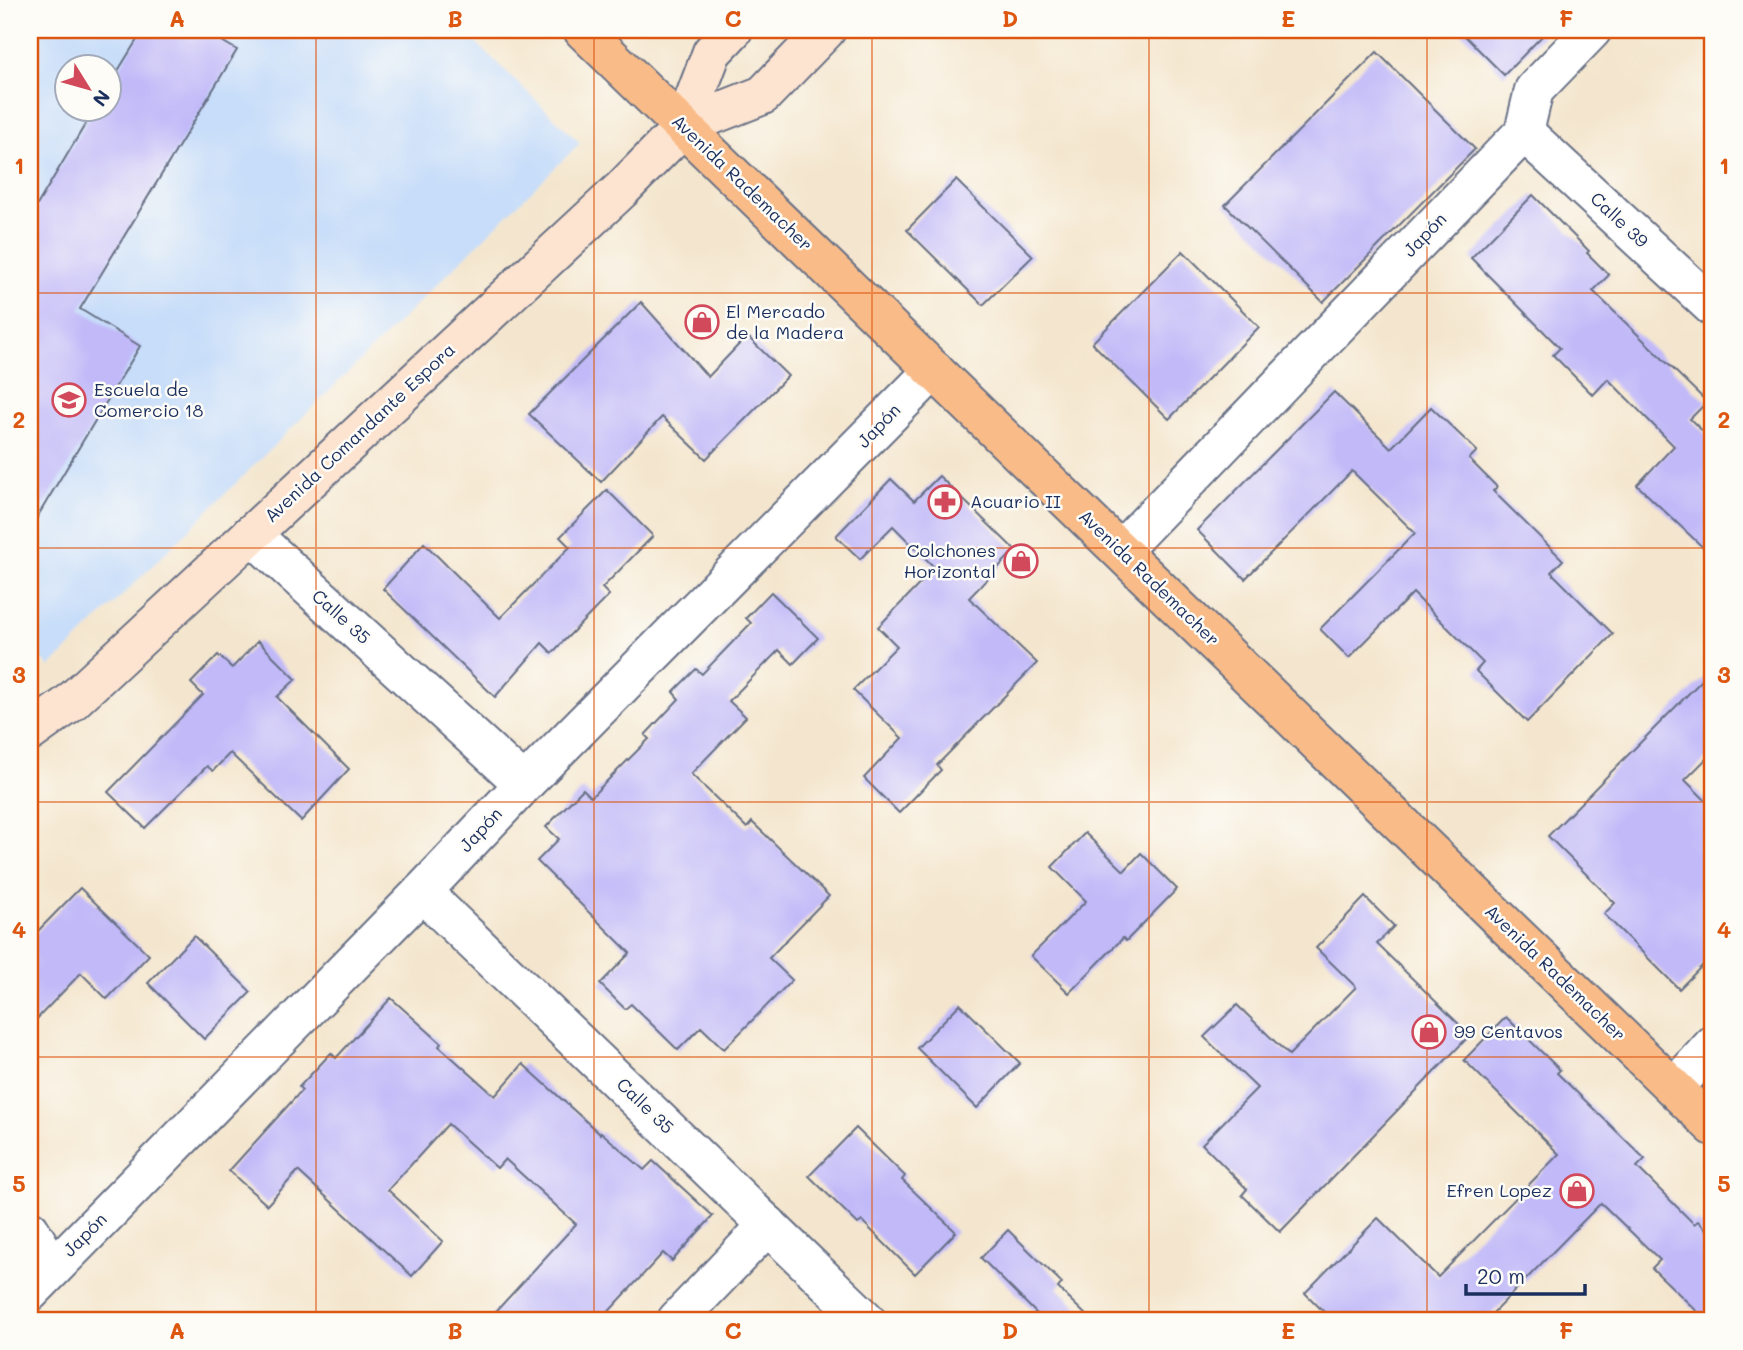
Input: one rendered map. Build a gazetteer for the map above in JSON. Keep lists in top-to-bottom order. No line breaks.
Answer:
{"streets":{"main road":["Avenida Rademacher"],"street":["Calle 39","Japón","Avenida Comandante Espora","Calle 35"]},"crossings":[["Avenida Rademacher","Japón"],["Avenida Rademacher","Avenida Comandante Espora"],["Calle 39","Japón"],["Japón","Calle 35"],["Avenida Comandante Espora","Calle 35"]],"places":{"shop":["El Mercado de la Madera","Colchones Horizontal","99 Centavos","Efren Lopez"],"school or university":["Escuela de Comercio 18"],"pharmacy":["Acuario II"]},"scale_bar":"20 m","north":"bottom right","grid":{"columns":["A","B","C","D","E","F"],"rows":["1","2","3","4","5"]}}
